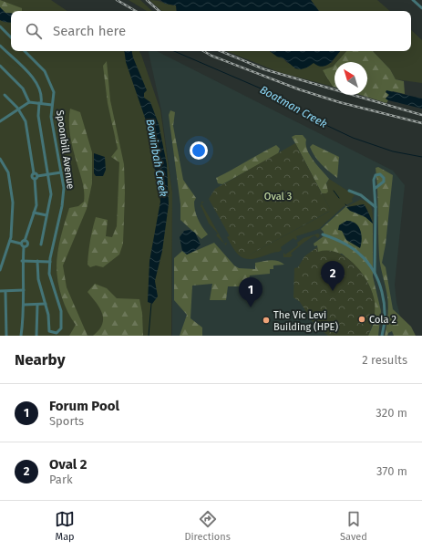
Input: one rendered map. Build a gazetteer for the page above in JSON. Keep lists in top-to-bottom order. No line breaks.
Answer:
{"streets":{"street":["Spoonbill Avenue"]},"water":["Boatman Creek","Bowinbah Creek"],"parks":["Oval 3"],"places":["Cola 2","The Vic Levi Building (HPE)"],"north":"top left","page":{"search":"Search here","pins":["2","1"],"heading":["Nearby","2 results"],"list":[{"mark":"1","name":"Forum Pool","note":"Sports","value":"320 m"},{"mark":"2","name":"Oval 2","note":"Park","value":"370 m"}],"nav":["Map","Directions","Saved"]}}
